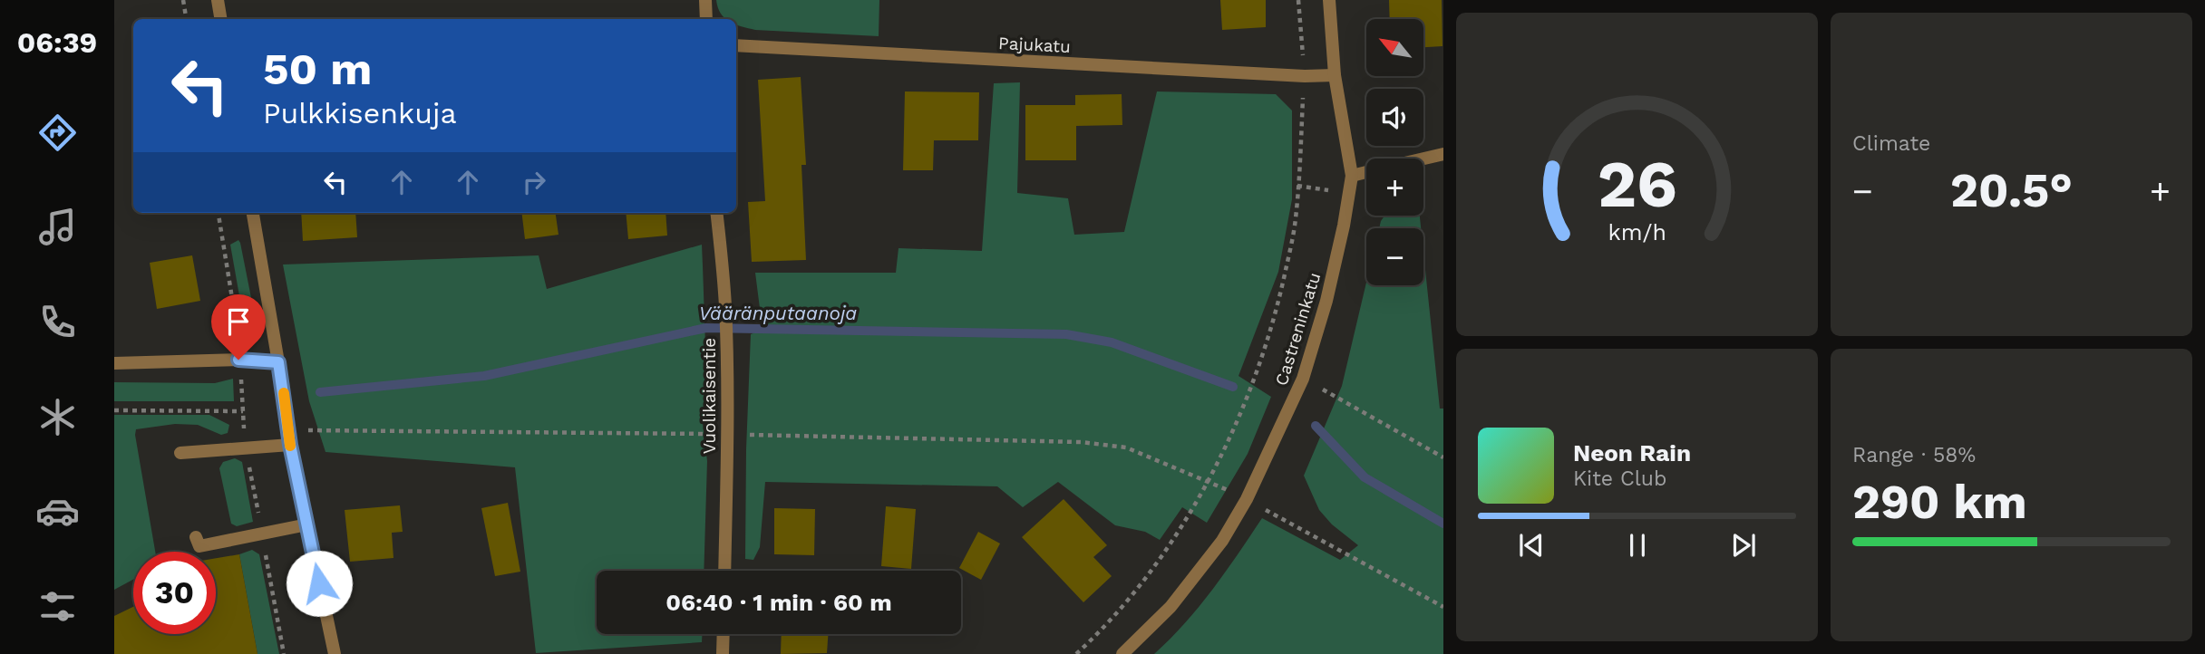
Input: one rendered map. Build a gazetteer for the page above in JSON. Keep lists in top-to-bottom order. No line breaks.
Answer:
{"streets":{"street":["Pajukatu","Castreninkatu","Vuolikaisentie"]},"crossings":[["Pajukatu","Castreninkatu"]],"water":["Vääränputaanoja"],"north":"top left","page":{"tabs":"06:39","tile":["Climate",["Range · 58%","290 km"]],"map_buttons":["+","−"],"turn":["50 m","Pulkkisenkuja"],"heat":["−","20.5°","+"],"song":["Neon Rain","Kite Club"],"limit":"30","trip":"06:40 · 1 min · 60 m","gauge":["26","km/h"]}}
